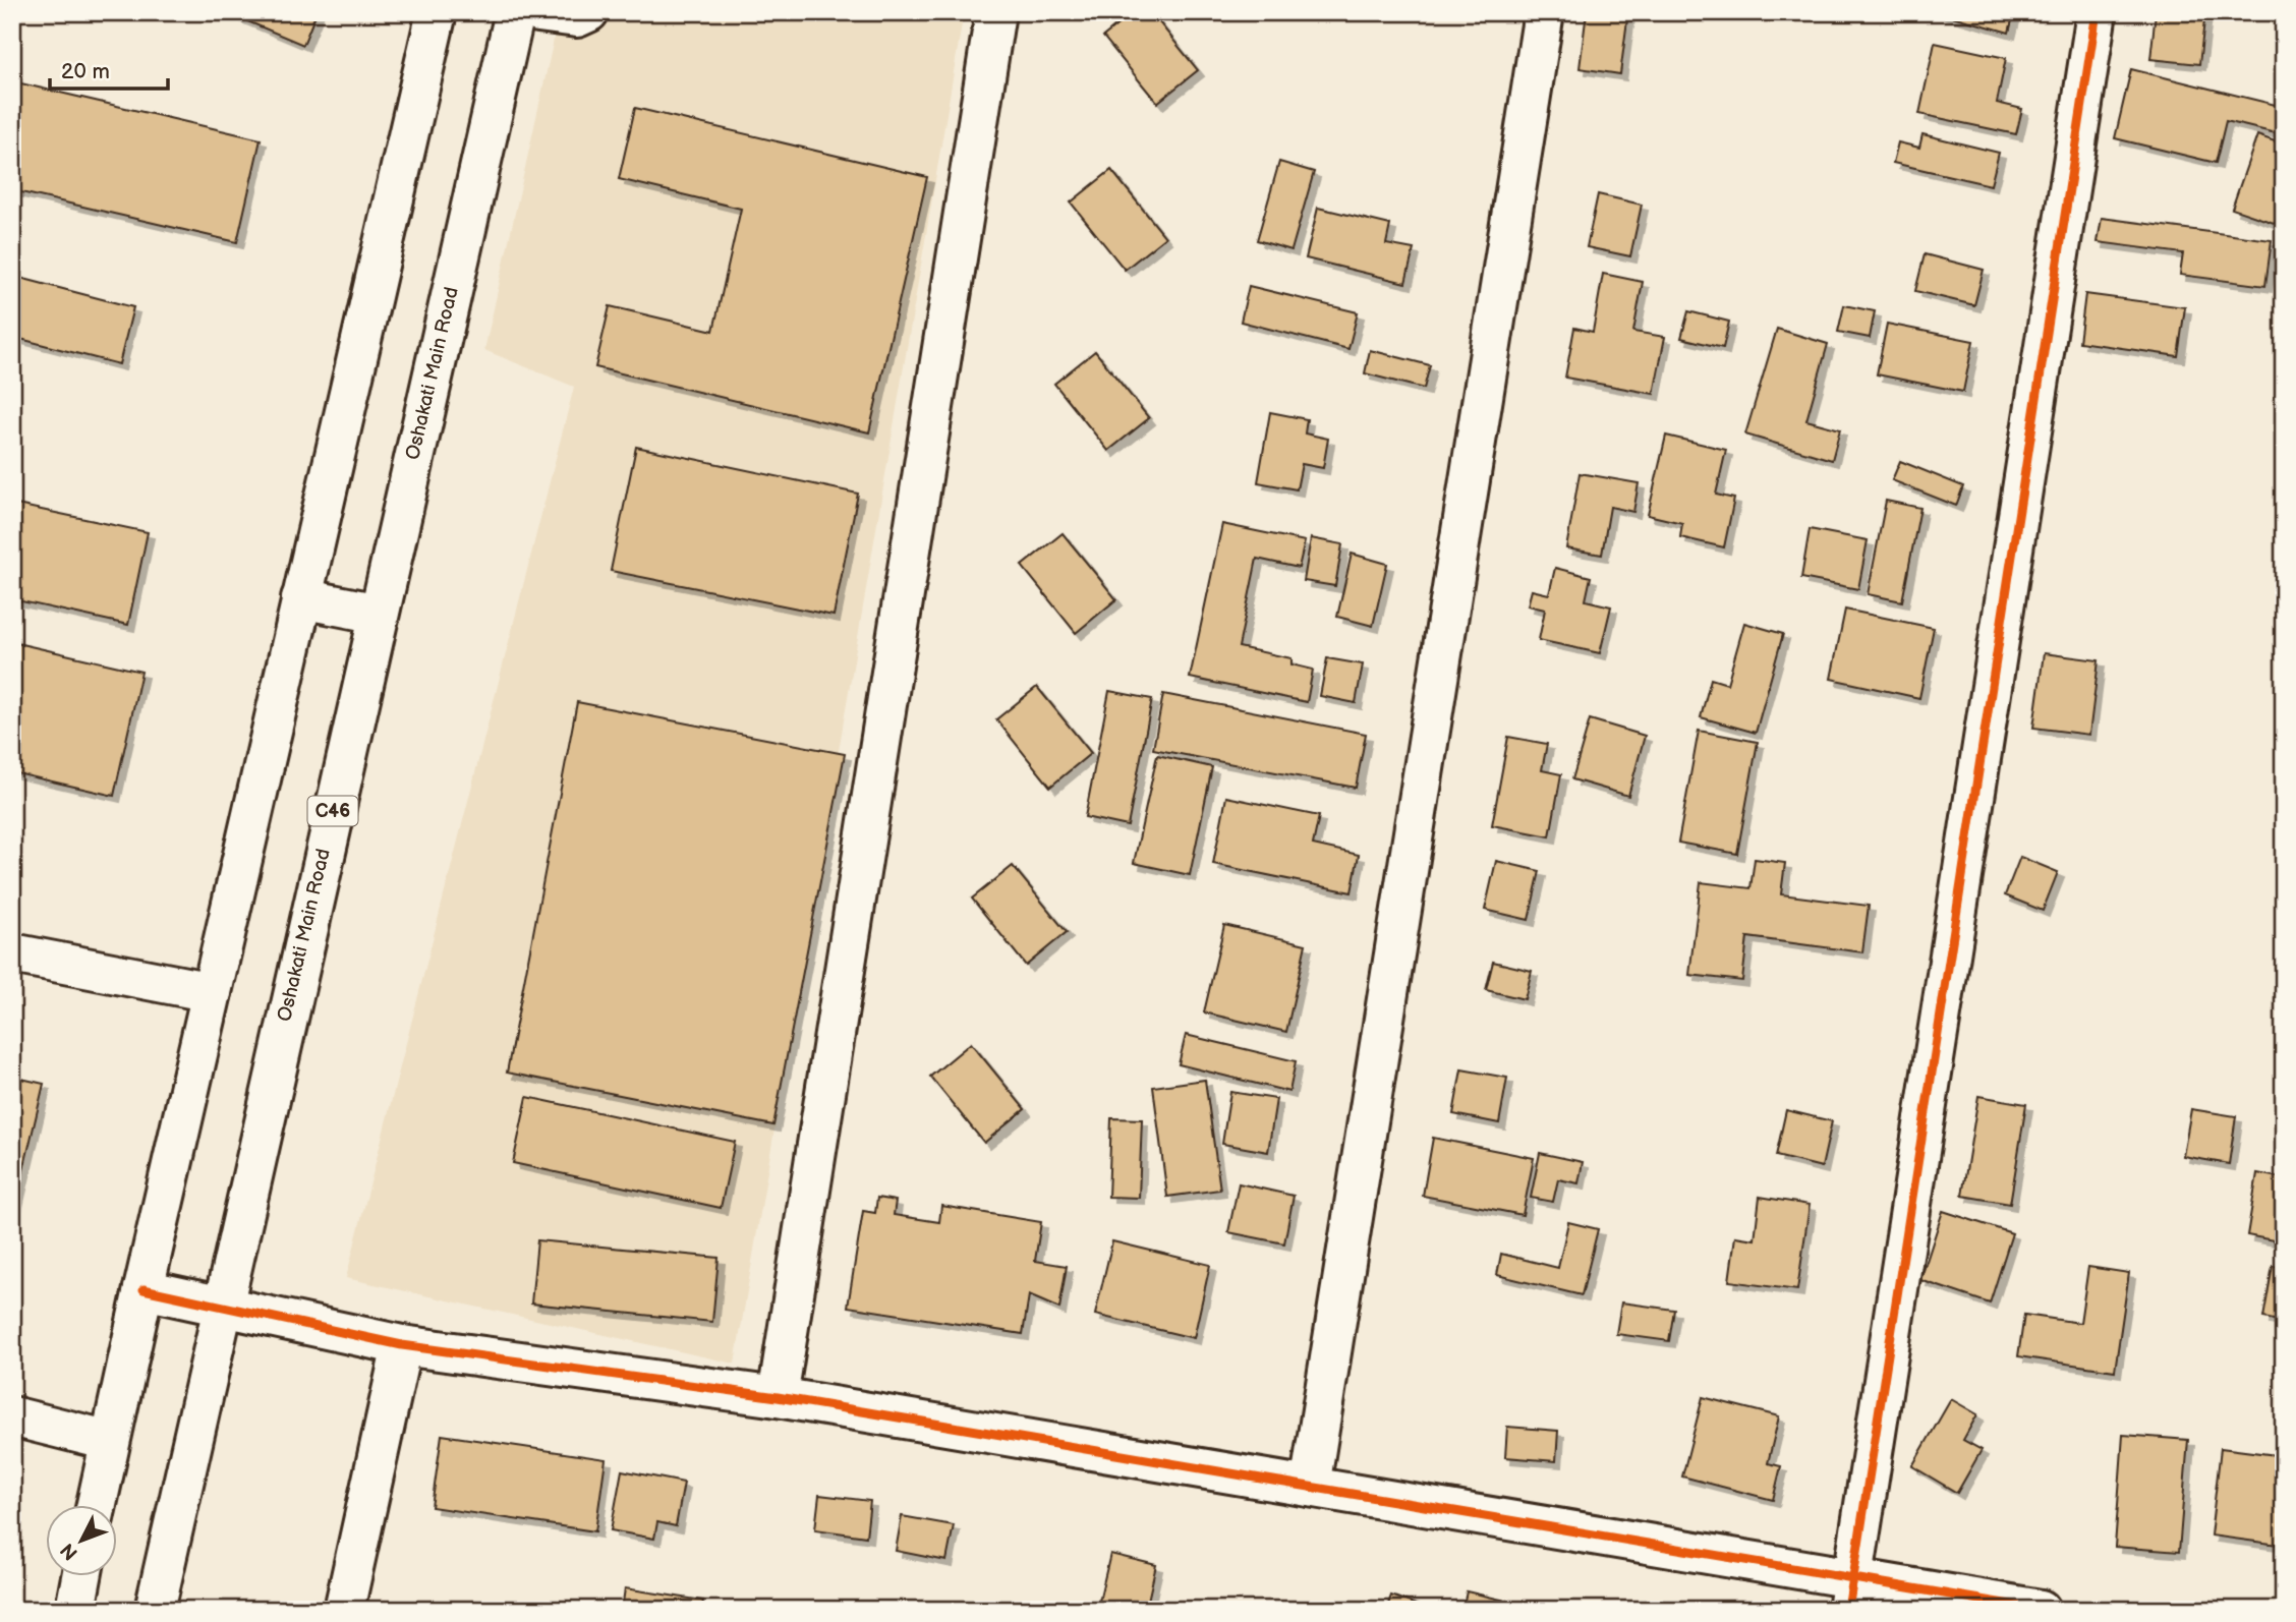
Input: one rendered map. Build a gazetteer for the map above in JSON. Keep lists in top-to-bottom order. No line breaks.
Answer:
{"streets":{"street":["Oshakati Main Road","C46"]},"scale_bar":"20 m","north":"bottom left"}
